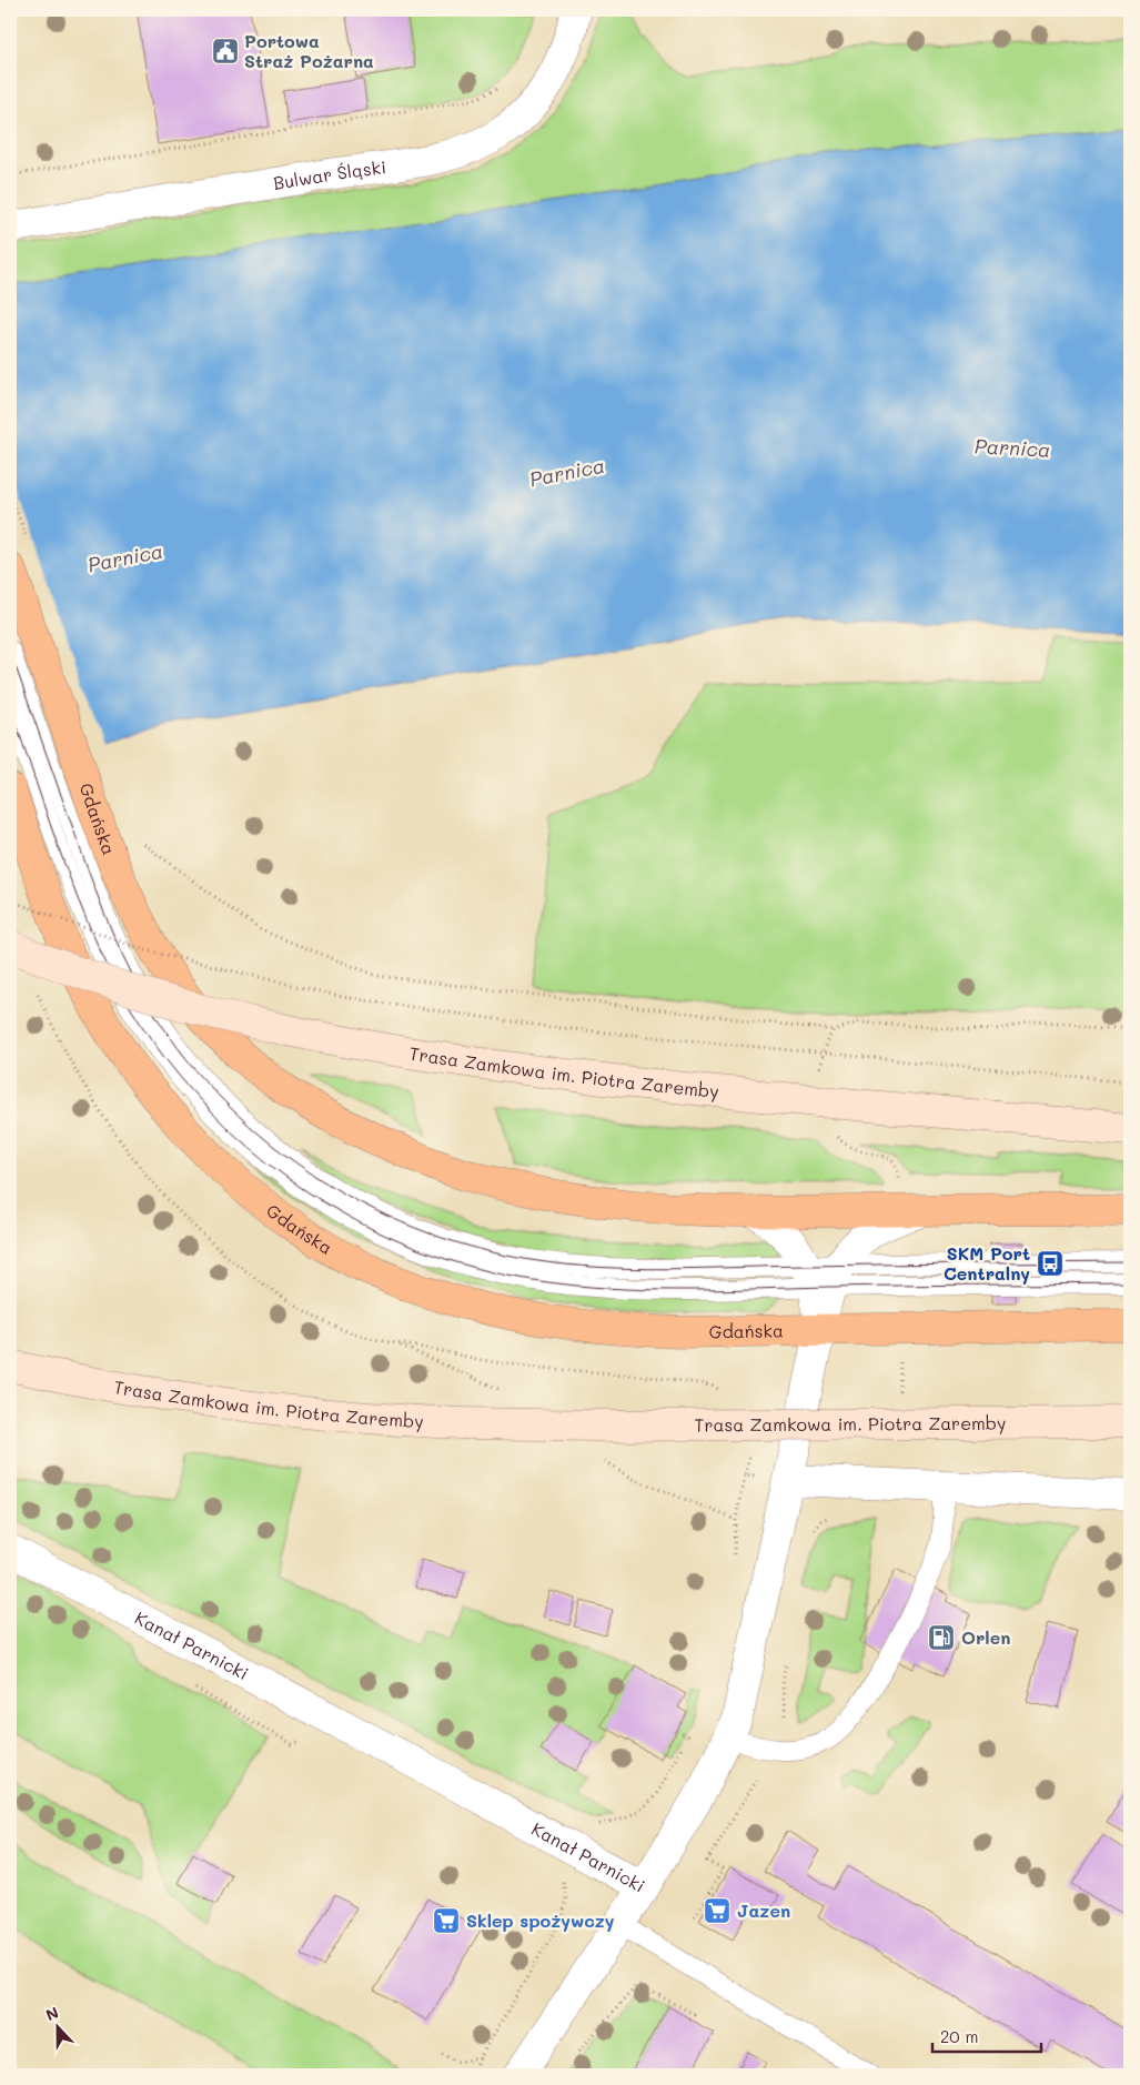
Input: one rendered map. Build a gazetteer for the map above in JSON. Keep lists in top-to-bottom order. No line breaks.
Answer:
{"streets":{"main road":["Gdańska","Trasa Zamkowa im. Piotra Zaremby"],"street":["Bulwar Śląski","Kanał Parnicki"]},"crossings":[["Gdańska","Kanał Parnicki"]],"water":["Parnica"],"places":{"public building":["Portowa Straż Pożarna"],"bus stop":["SKM Port Centralny"],"fuel station":["Orlen"],"supermarket":["Jazen","Sklep spożywczy"]},"scale_bar":"20 m","north":"top"}
